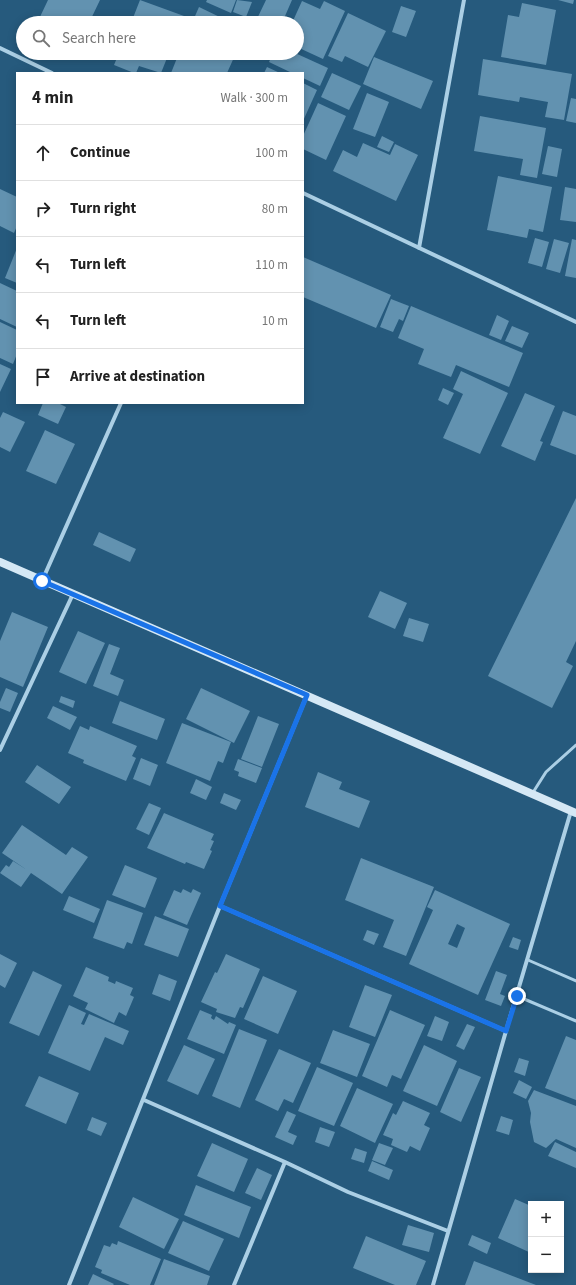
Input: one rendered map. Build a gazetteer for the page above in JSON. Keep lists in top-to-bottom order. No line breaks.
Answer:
{"page":{"search":"Search here","heading":["4 min","Walk · 300 m"],"list":[["Continue","100 m"],["Turn right","80 m"],["Turn left","110 m"],["Turn left","10 m"],"Arrive at destination"],"map_buttons":["+","−"]}}
